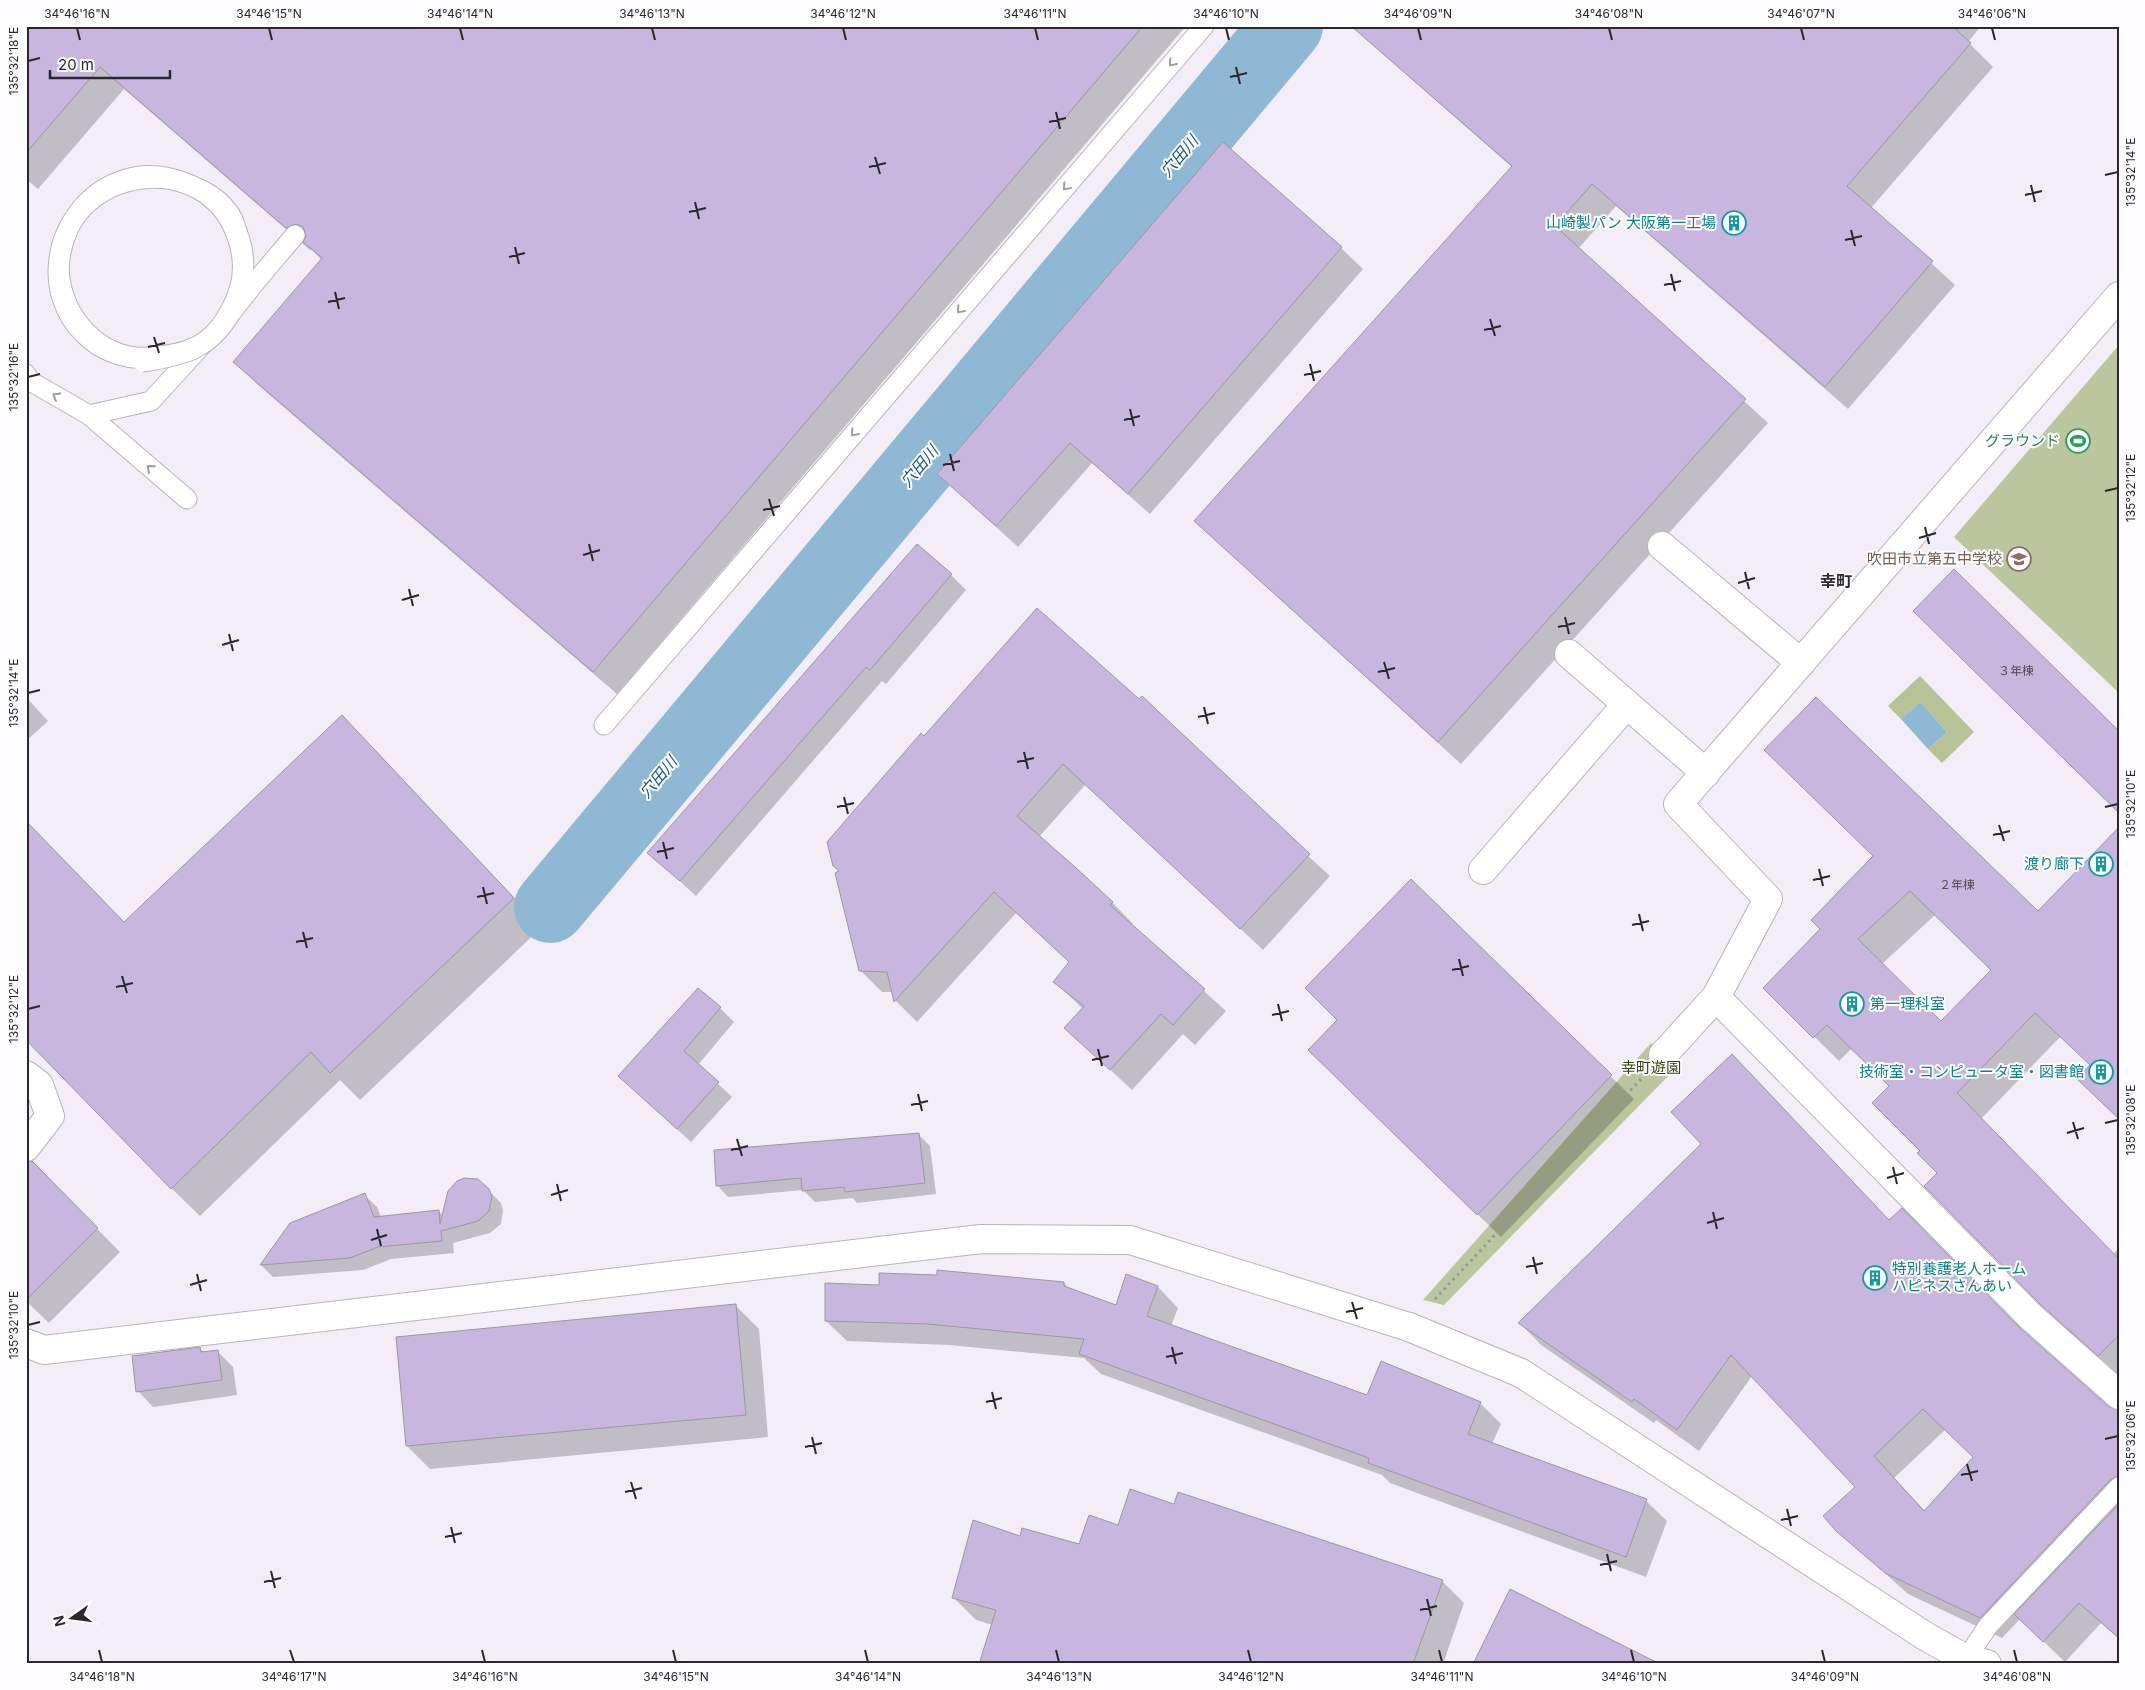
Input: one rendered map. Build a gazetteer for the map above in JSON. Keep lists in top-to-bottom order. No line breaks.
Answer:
{"districts":["幸町"],"water":["穴田川"],"parks":["幸町遊園"],"places":{"building":["山崎製パン 大阪第一工場","渡り廊下","第一理科室","技術室・コンピュータ室・図書館","特別養護老人ホーム ハピネスさんあい"],"sports":["グラウンド"],"school or university":["吹田市立第五中学校"]},"house_numbers":["３年棟","２年棟"],"scale_bar":"20 m","north":"left","coordinates":["34°46'16\"N","34°46'15\"N","34°46'14\"N","34°46'13\"N","34°46'12\"N","34°46'11\"N","34°46'10\"N","34°46'09\"N","34°46'08\"N","34°46'07\"N","34°46'06\"N","135°32'18\"E","135°32'14\"E","135°32'16\"E","135°32'12\"E","135°32'10\"E","135°32'08\"E","135°32'06\"E","34°46'18\"N","34°46'17\"N"]}
